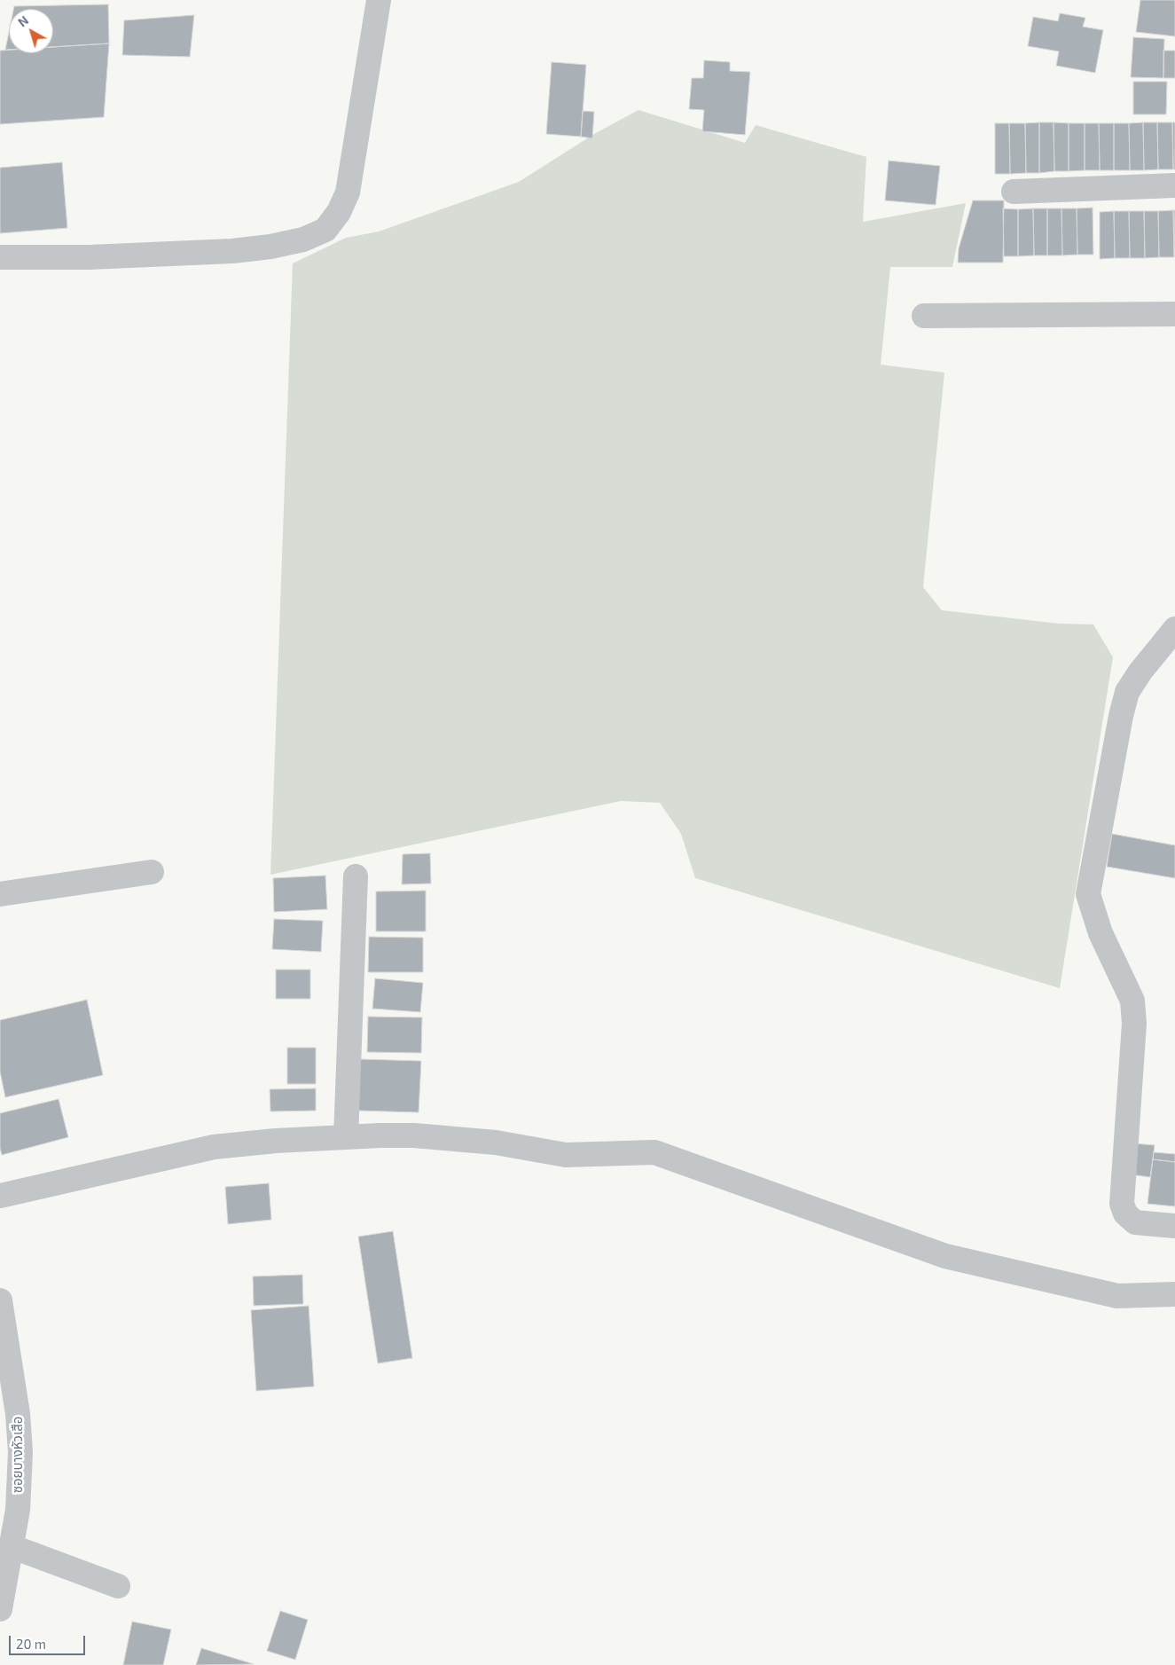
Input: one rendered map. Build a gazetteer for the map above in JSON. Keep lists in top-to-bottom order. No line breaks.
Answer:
{"streets":{"street":["ซอยบางหัวเสือ"]},"scale_bar":"20 m","north":"top left"}
